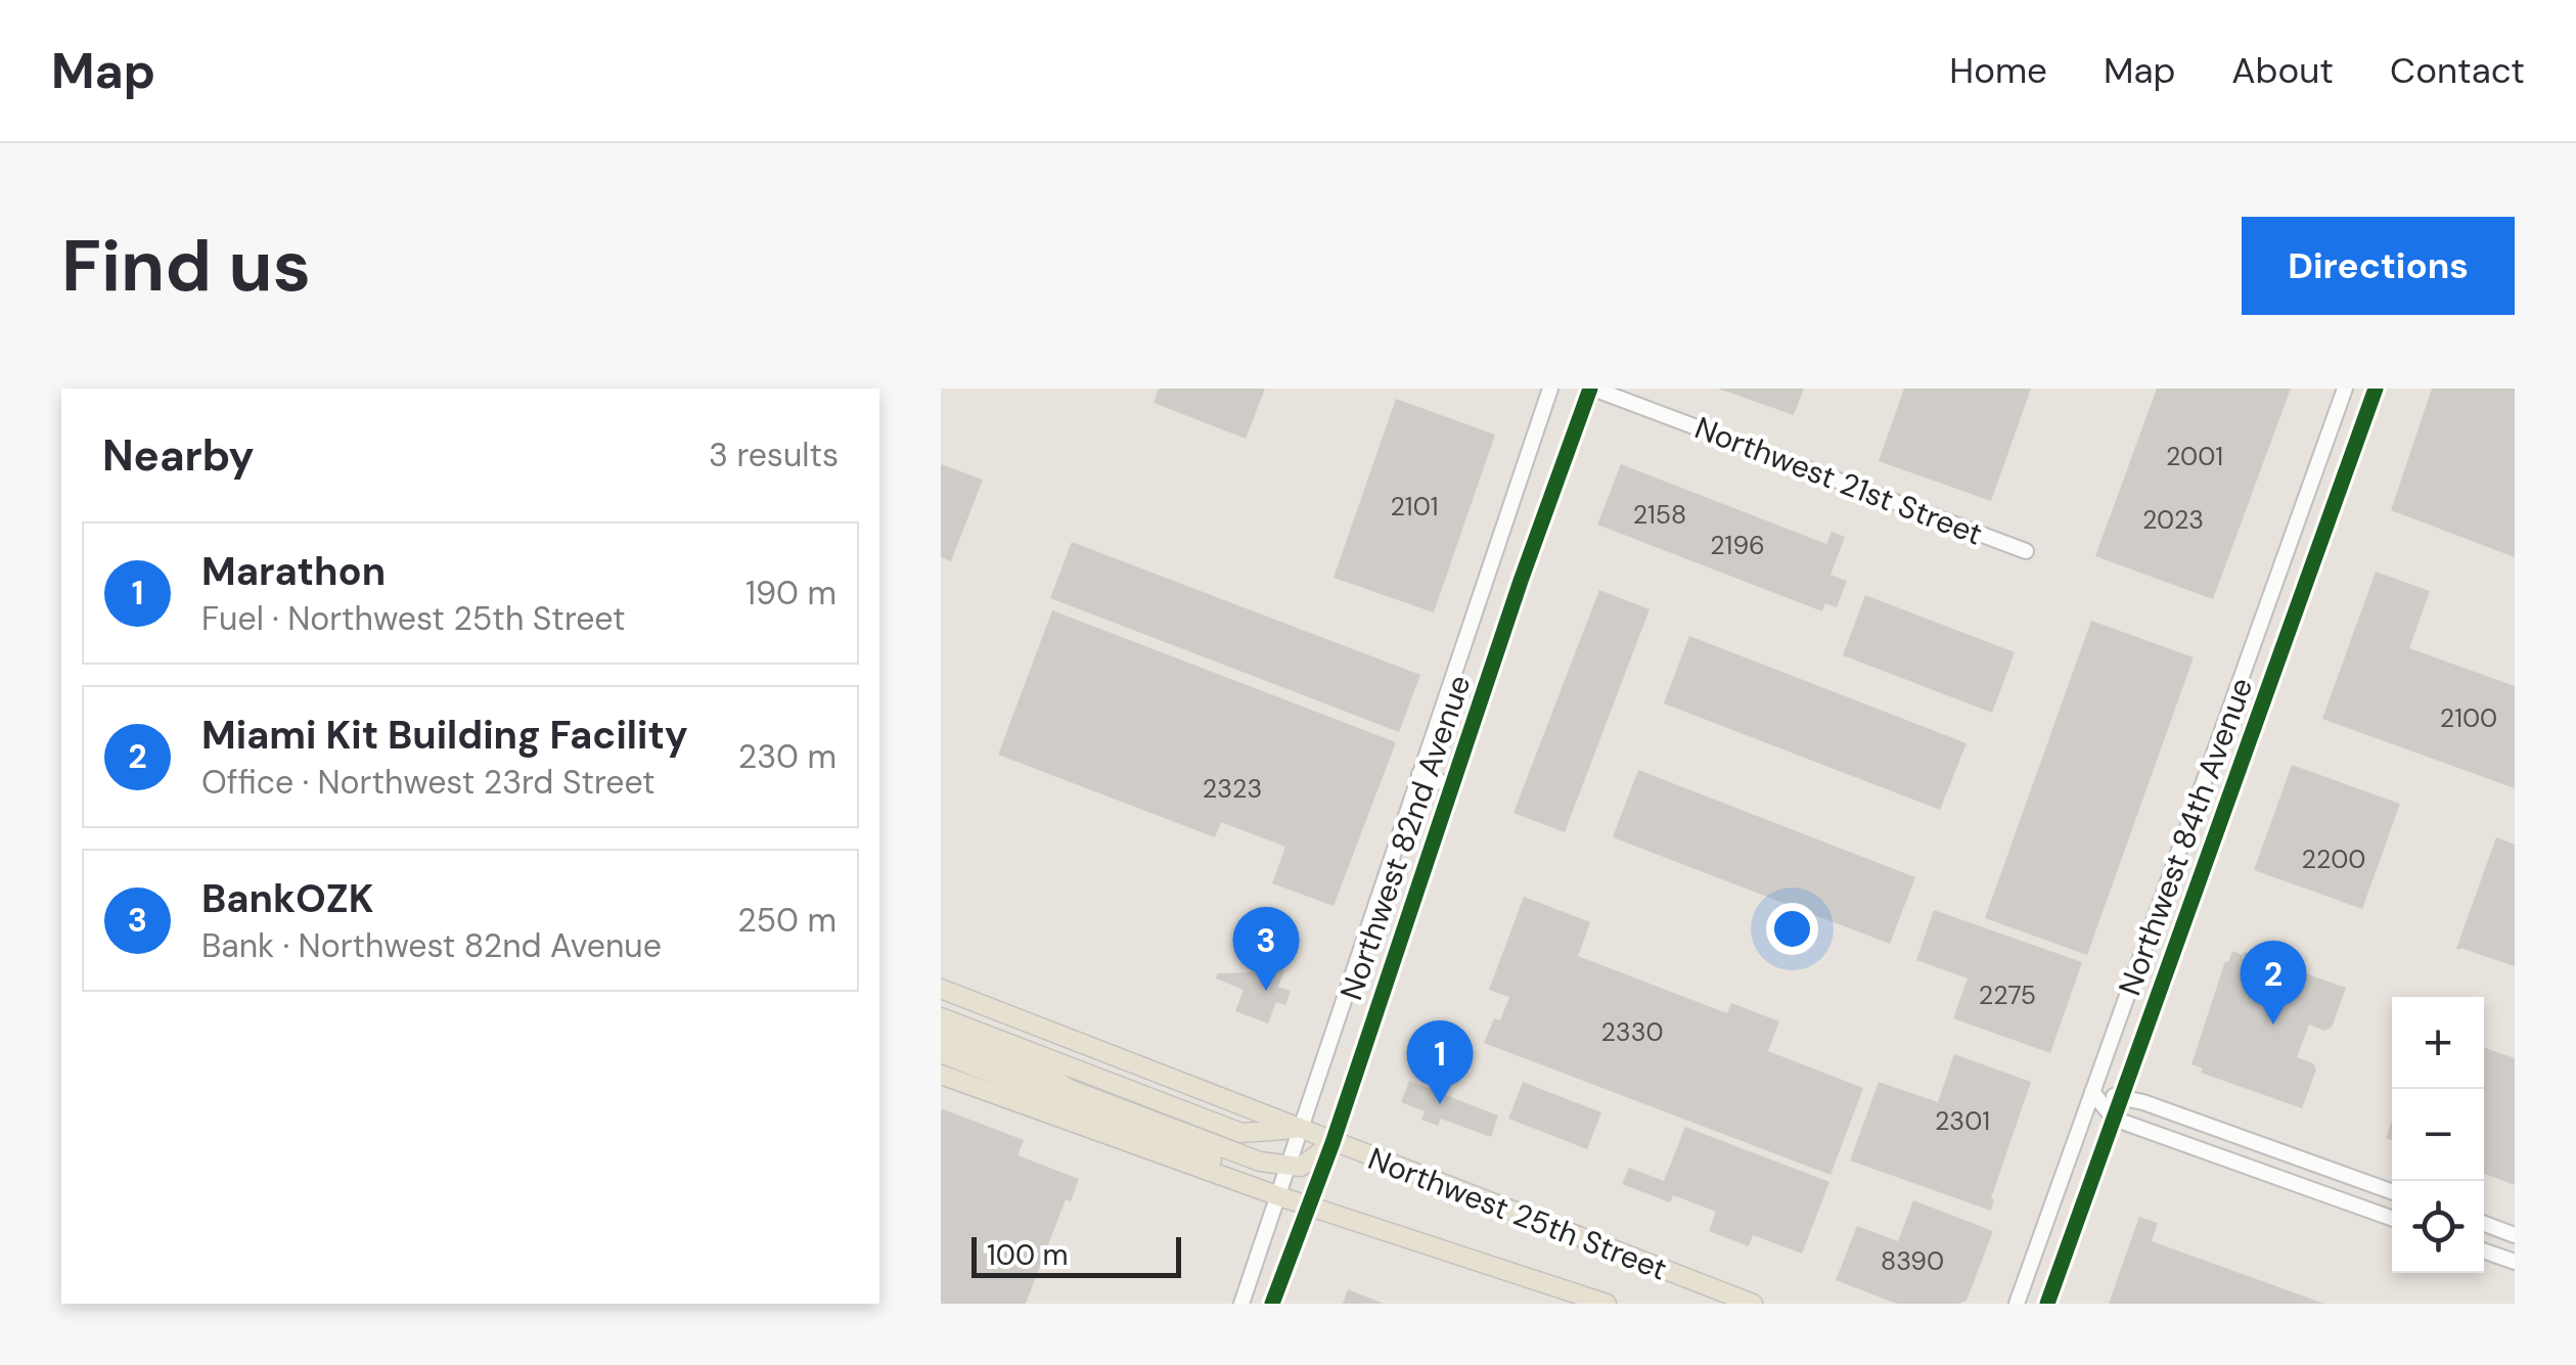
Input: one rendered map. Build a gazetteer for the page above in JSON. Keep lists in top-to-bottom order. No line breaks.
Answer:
{"streets":{"main road":["Northwest 25th Street"],"street":["Northwest 21st Street","Northwest 84th Avenue","Northwest 82nd Avenue"]},"crossings":[["Northwest 21st Street","Northwest 82nd Avenue"],["Northwest 82nd Avenue","Northwest 25th Street"]],"house_numbers":["2001","2101","2158","2023","2196","2100","2323","2200","2275","2330","2301","8390"],"scale_bar":"100 m","page":{"header":"Map","nav":["Home","Map","About","Contact"],"buttons":"Directions","title":"Find us","heading":["Nearby","3 results"],"list":[{"mark":"1","name":"Marathon","note":"Fuel · Northwest 25th Street","value":"190 m"},{"mark":"2","name":"Miami Kit Building Facility","note":"Office · Northwest 23rd Street","value":"230 m"},{"mark":"3","name":"BankOZK","note":"Bank · Northwest 82nd Avenue","value":"250 m"}],"pins":["3","2","1"],"map_buttons":["+","−"],"scale":"100 m"}}
